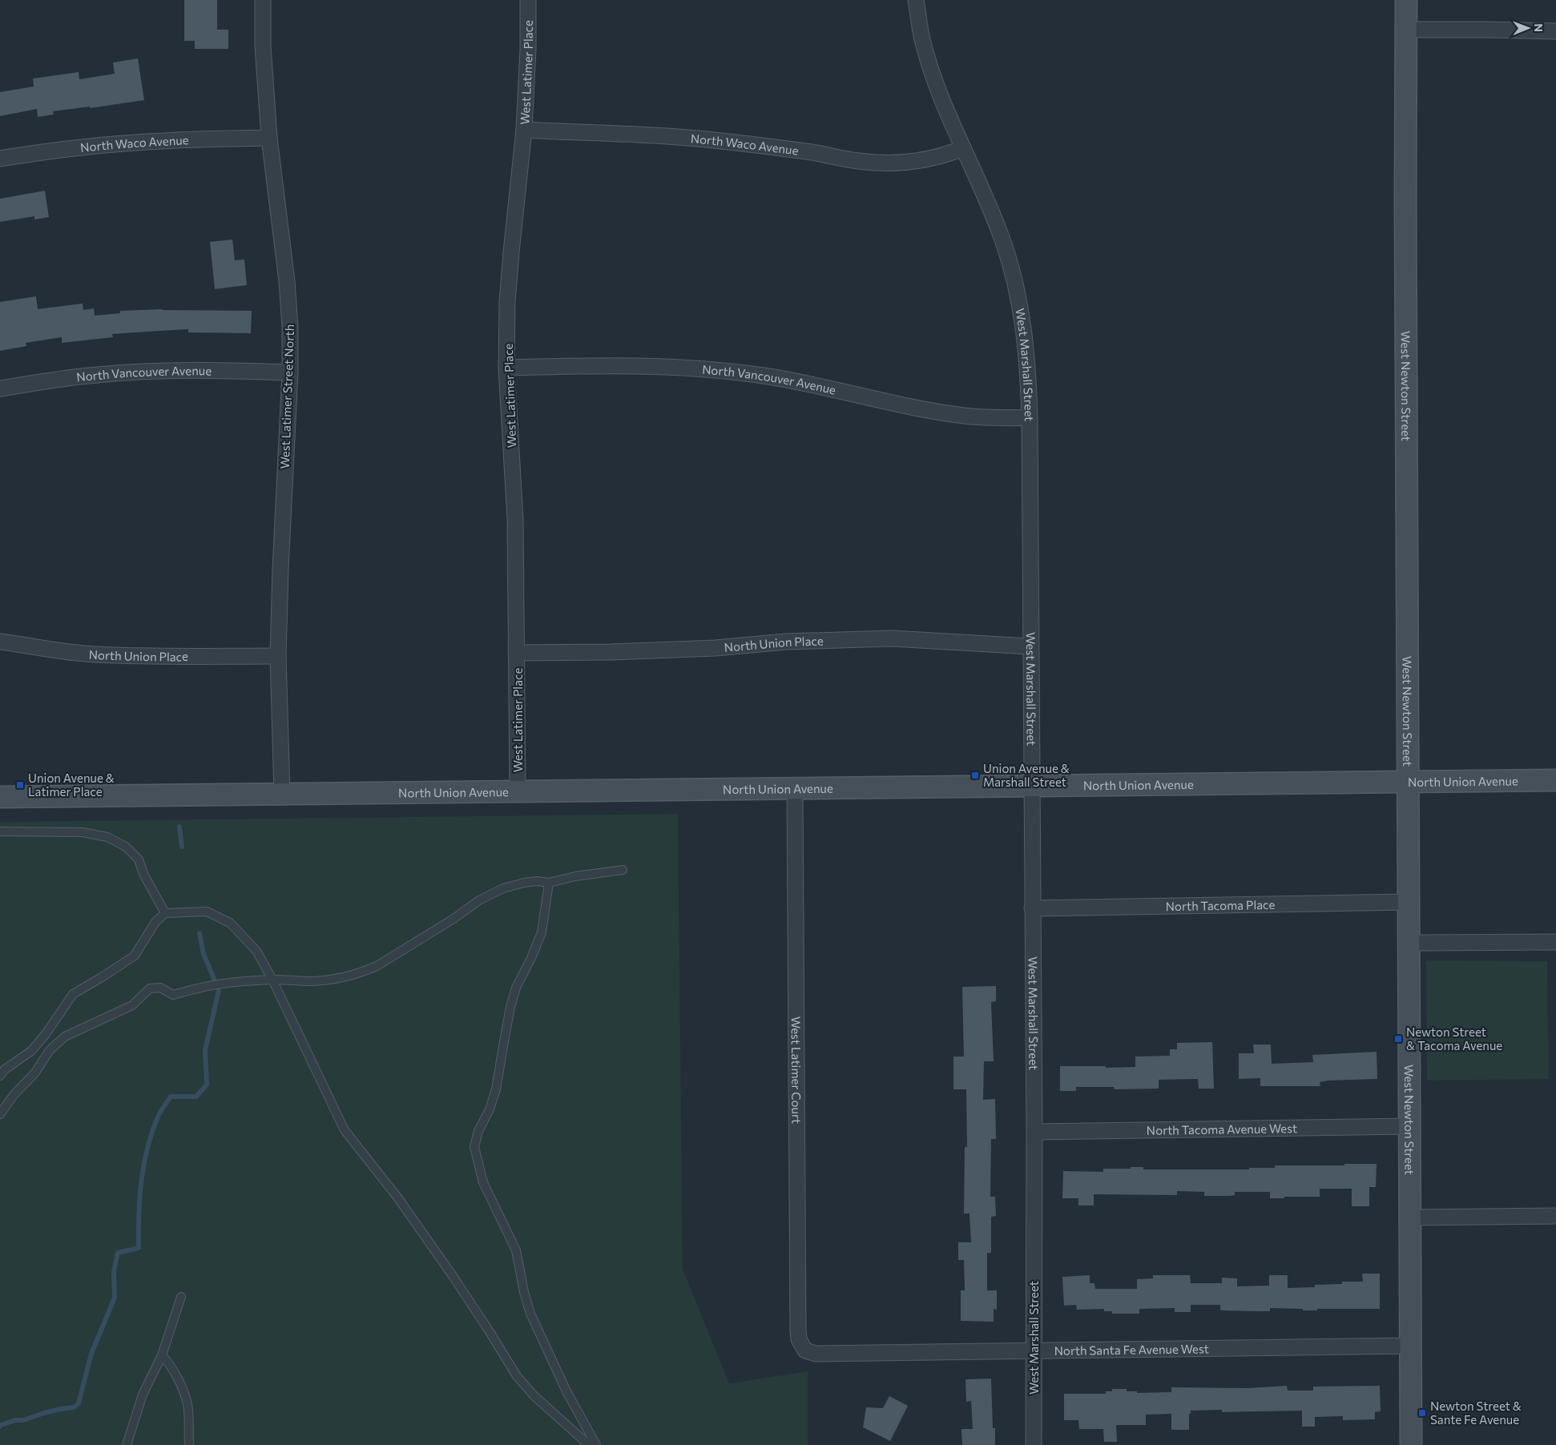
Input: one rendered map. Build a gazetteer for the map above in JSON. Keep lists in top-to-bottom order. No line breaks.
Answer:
{"streets":{"street":["West Latimer Place","North Waco Avenue","West Marshall Street","North Vancouver Avenue","West Newton Street","West Latimer Street North","North Union Place","North Union Avenue","North Tacoma Place","West Latimer Court","North Tacoma Avenue West","North Santa Fe Avenue West"]},"crossings":[["West Latimer Place","North Waco Avenue"],["West Latimer Place","North Vancouver Avenue"],["West Latimer Place","North Union Place"],["West Latimer Place","North Union Avenue"],["North Waco Avenue","West Marshall Street"],["North Waco Avenue","West Latimer Street North"],["West Marshall Street","North Vancouver Avenue"],["West Marshall Street","North Union Place"],["West Marshall Street","North Union Avenue"],["West Marshall Street","North Tacoma Place"],["West Marshall Street","North Tacoma Avenue West"],["West Marshall Street","North Santa Fe Avenue West"],["North Vancouver Avenue","West Latimer Street North"],["West Newton Street","North Union Avenue"],["West Newton Street","North Tacoma Place"],["West Newton Street","North Tacoma Avenue West"],["West Newton Street","North Santa Fe Avenue West"],["West Latimer Street North","North Union Place"],["West Latimer Street North","North Union Avenue"],["North Union Avenue","West Latimer Court"],["West Latimer Court","North Santa Fe Avenue West"]],"places":{"transit":["Union Avenue & Marshall Street","Union Avenue & Latimer Place","Newton Street & Tacoma Avenue","Newton Street & Sante Fe Avenue"]},"north":"right"}
